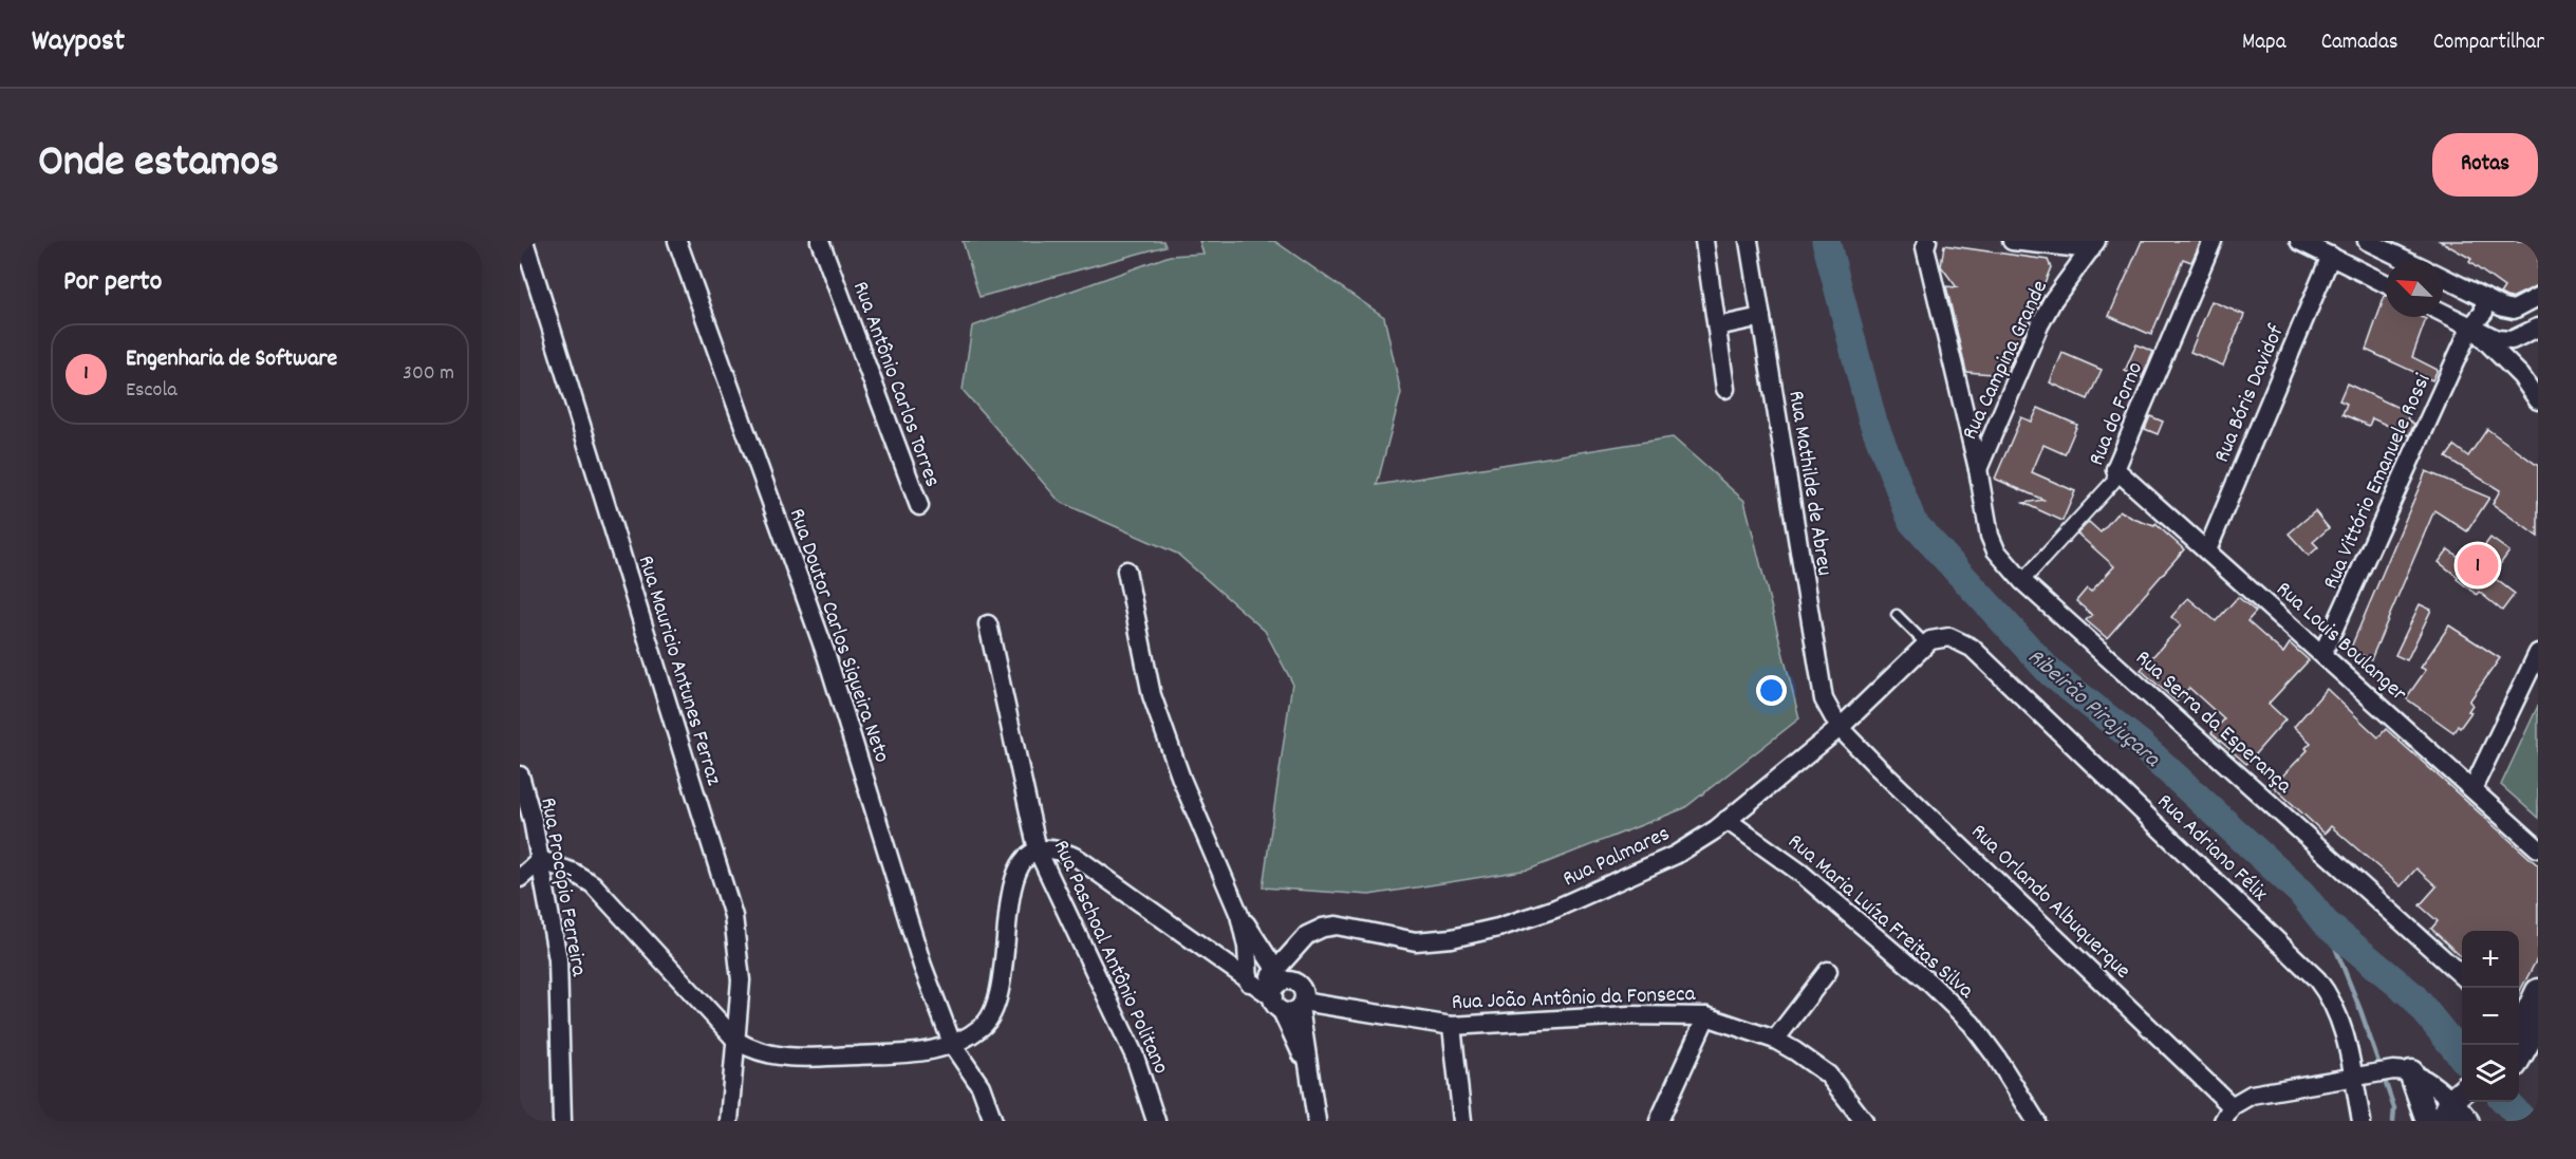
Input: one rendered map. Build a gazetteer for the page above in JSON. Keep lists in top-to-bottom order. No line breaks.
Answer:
{"streets":{"street":["Rua Campina Grande","Rua Antônio Carlos Torres","Rua Bóris Davidof","Rua do Forno","Rua Vittório Emanuele Rossi","Rua Mathilde de Abreu","Rua Doutor Carlos Siqueira Neto","Rua Louis Boulanger","Rua Mauricio Antunes Ferraz","Rua Serra da Esperança","Rua Adriano Félix","Rua Palmares","Rua Procópio Ferreira","Rua Orlando Albuquerque","Rua Maria Luíza Freitas Silva","Rua Paschoal Antônio Politano","Rua João Antônio da Fonseca"]},"crossings":[["Rua Campina Grande","Rua Serra da Esperança"],["Rua Bóris Davidof","Rua Louis Boulanger"],["Rua do Forno","Rua Louis Boulanger"],["Rua do Forno","Rua Serra da Esperança"],["Rua Vittório Emanuele Rossi","Rua Louis Boulanger"],["Rua Mathilde de Abreu","Rua Palmares"],["Rua Mathilde de Abreu","Rua Orlando Albuquerque"],["Rua Adriano Félix","Rua Palmares"],["Rua Palmares","Rua Orlando Albuquerque"],["Rua Palmares","Rua Maria Luíza Freitas Silva"],["Rua Palmares","Rua João Antônio da Fonseca"]],"water":["Ribeirão Pirajuçara"],"north":"top left","page":{"header":"Waypost","nav":["Mapa","Camadas","Compartilhar"],"title":"Onde estamos","buttons":"Rotas","heading":"Por perto","list":[{"mark":"1","name":"Engenharia de Software","note":"Escola","value":"300 m"}],"pins":"1","map_buttons":["+","−"]}}
